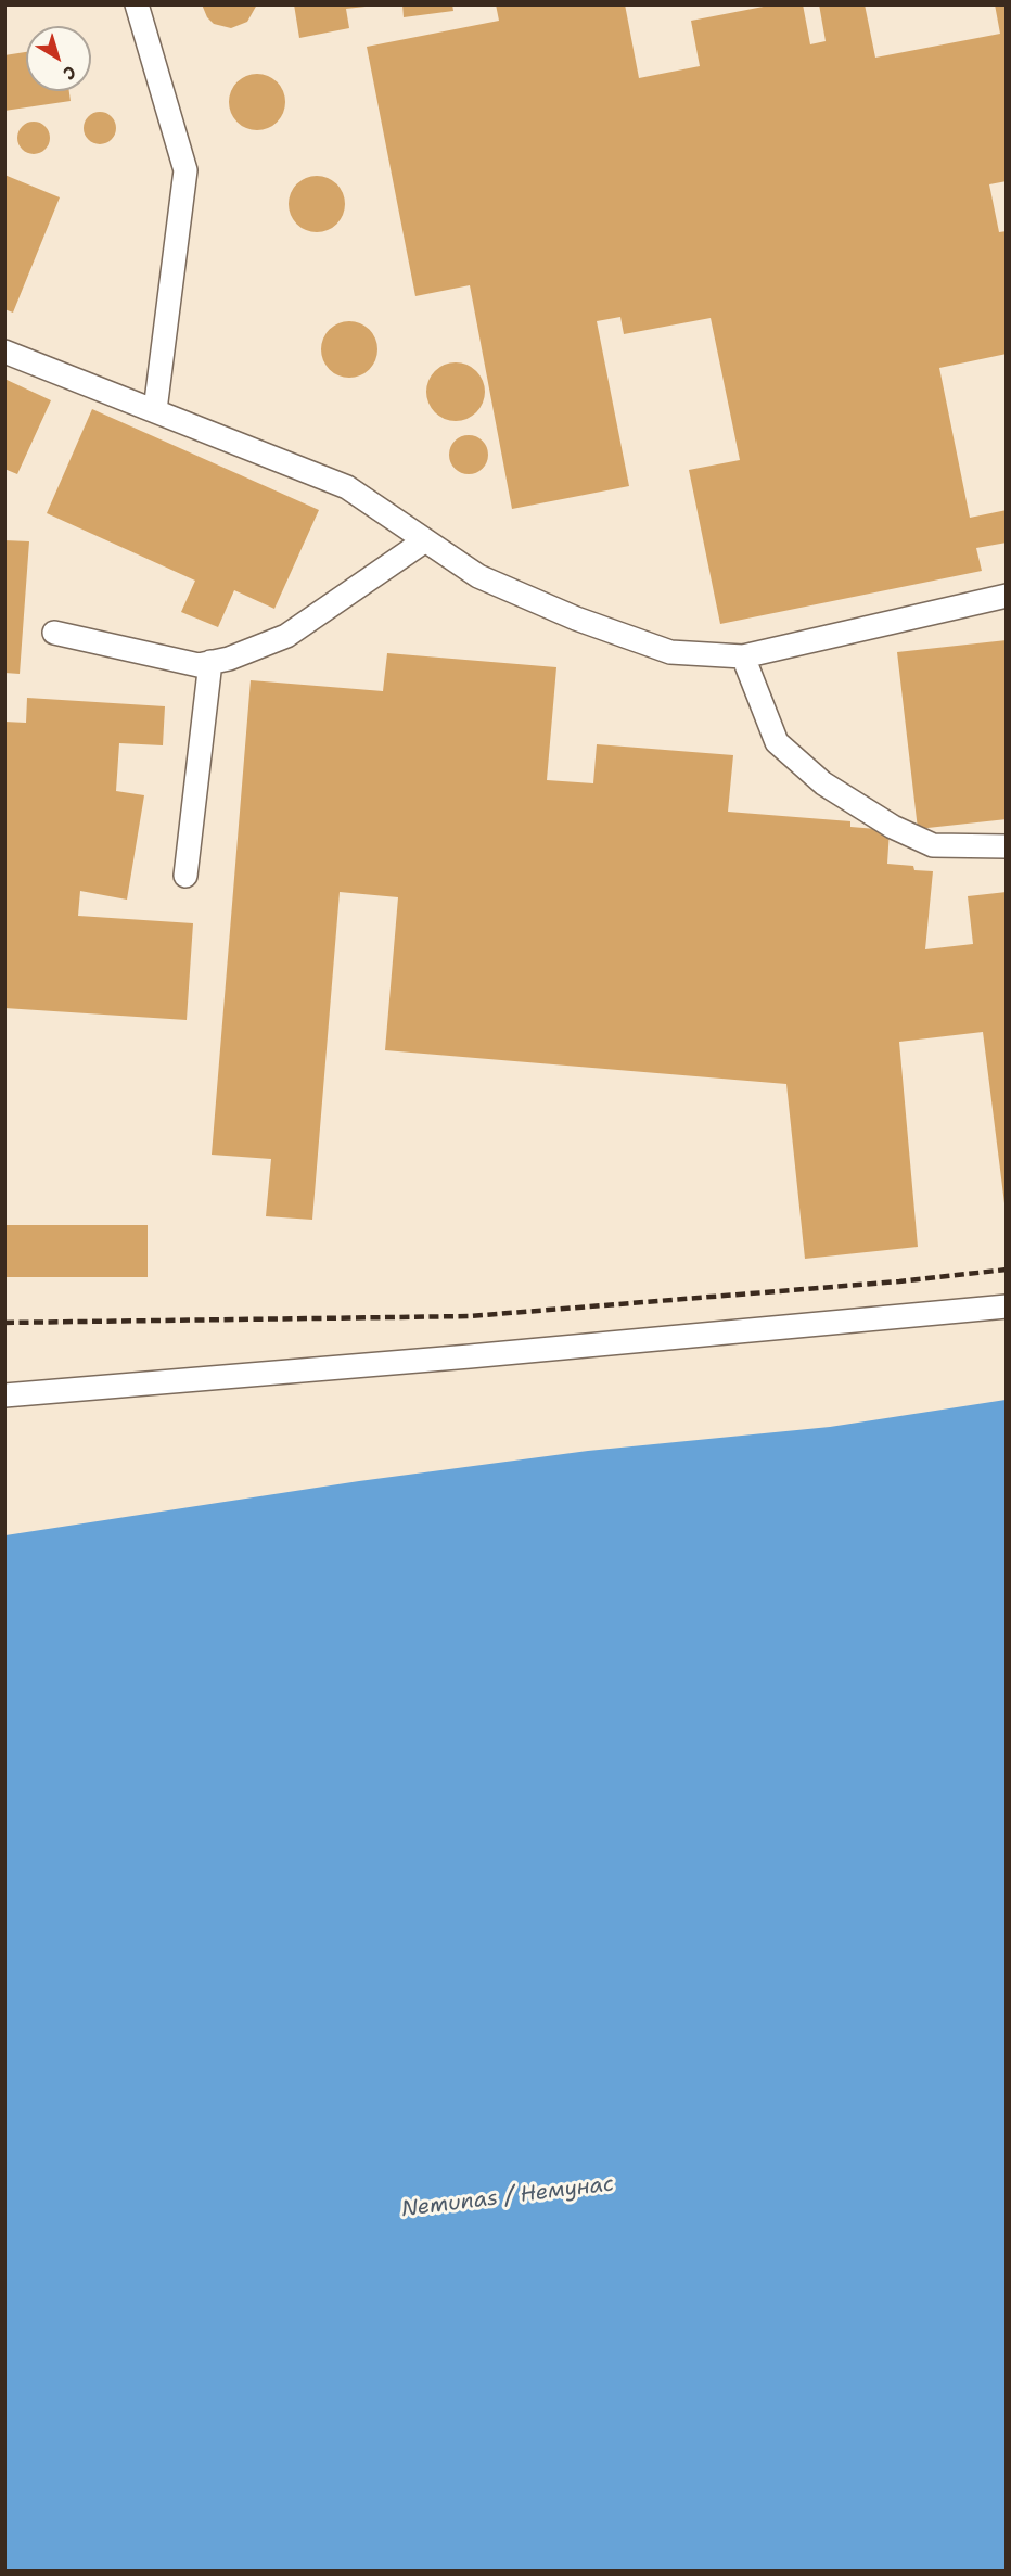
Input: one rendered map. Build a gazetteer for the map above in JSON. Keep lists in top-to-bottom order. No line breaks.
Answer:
{"water":["Nemunas / Немунас"],"north":"bottom right"}
